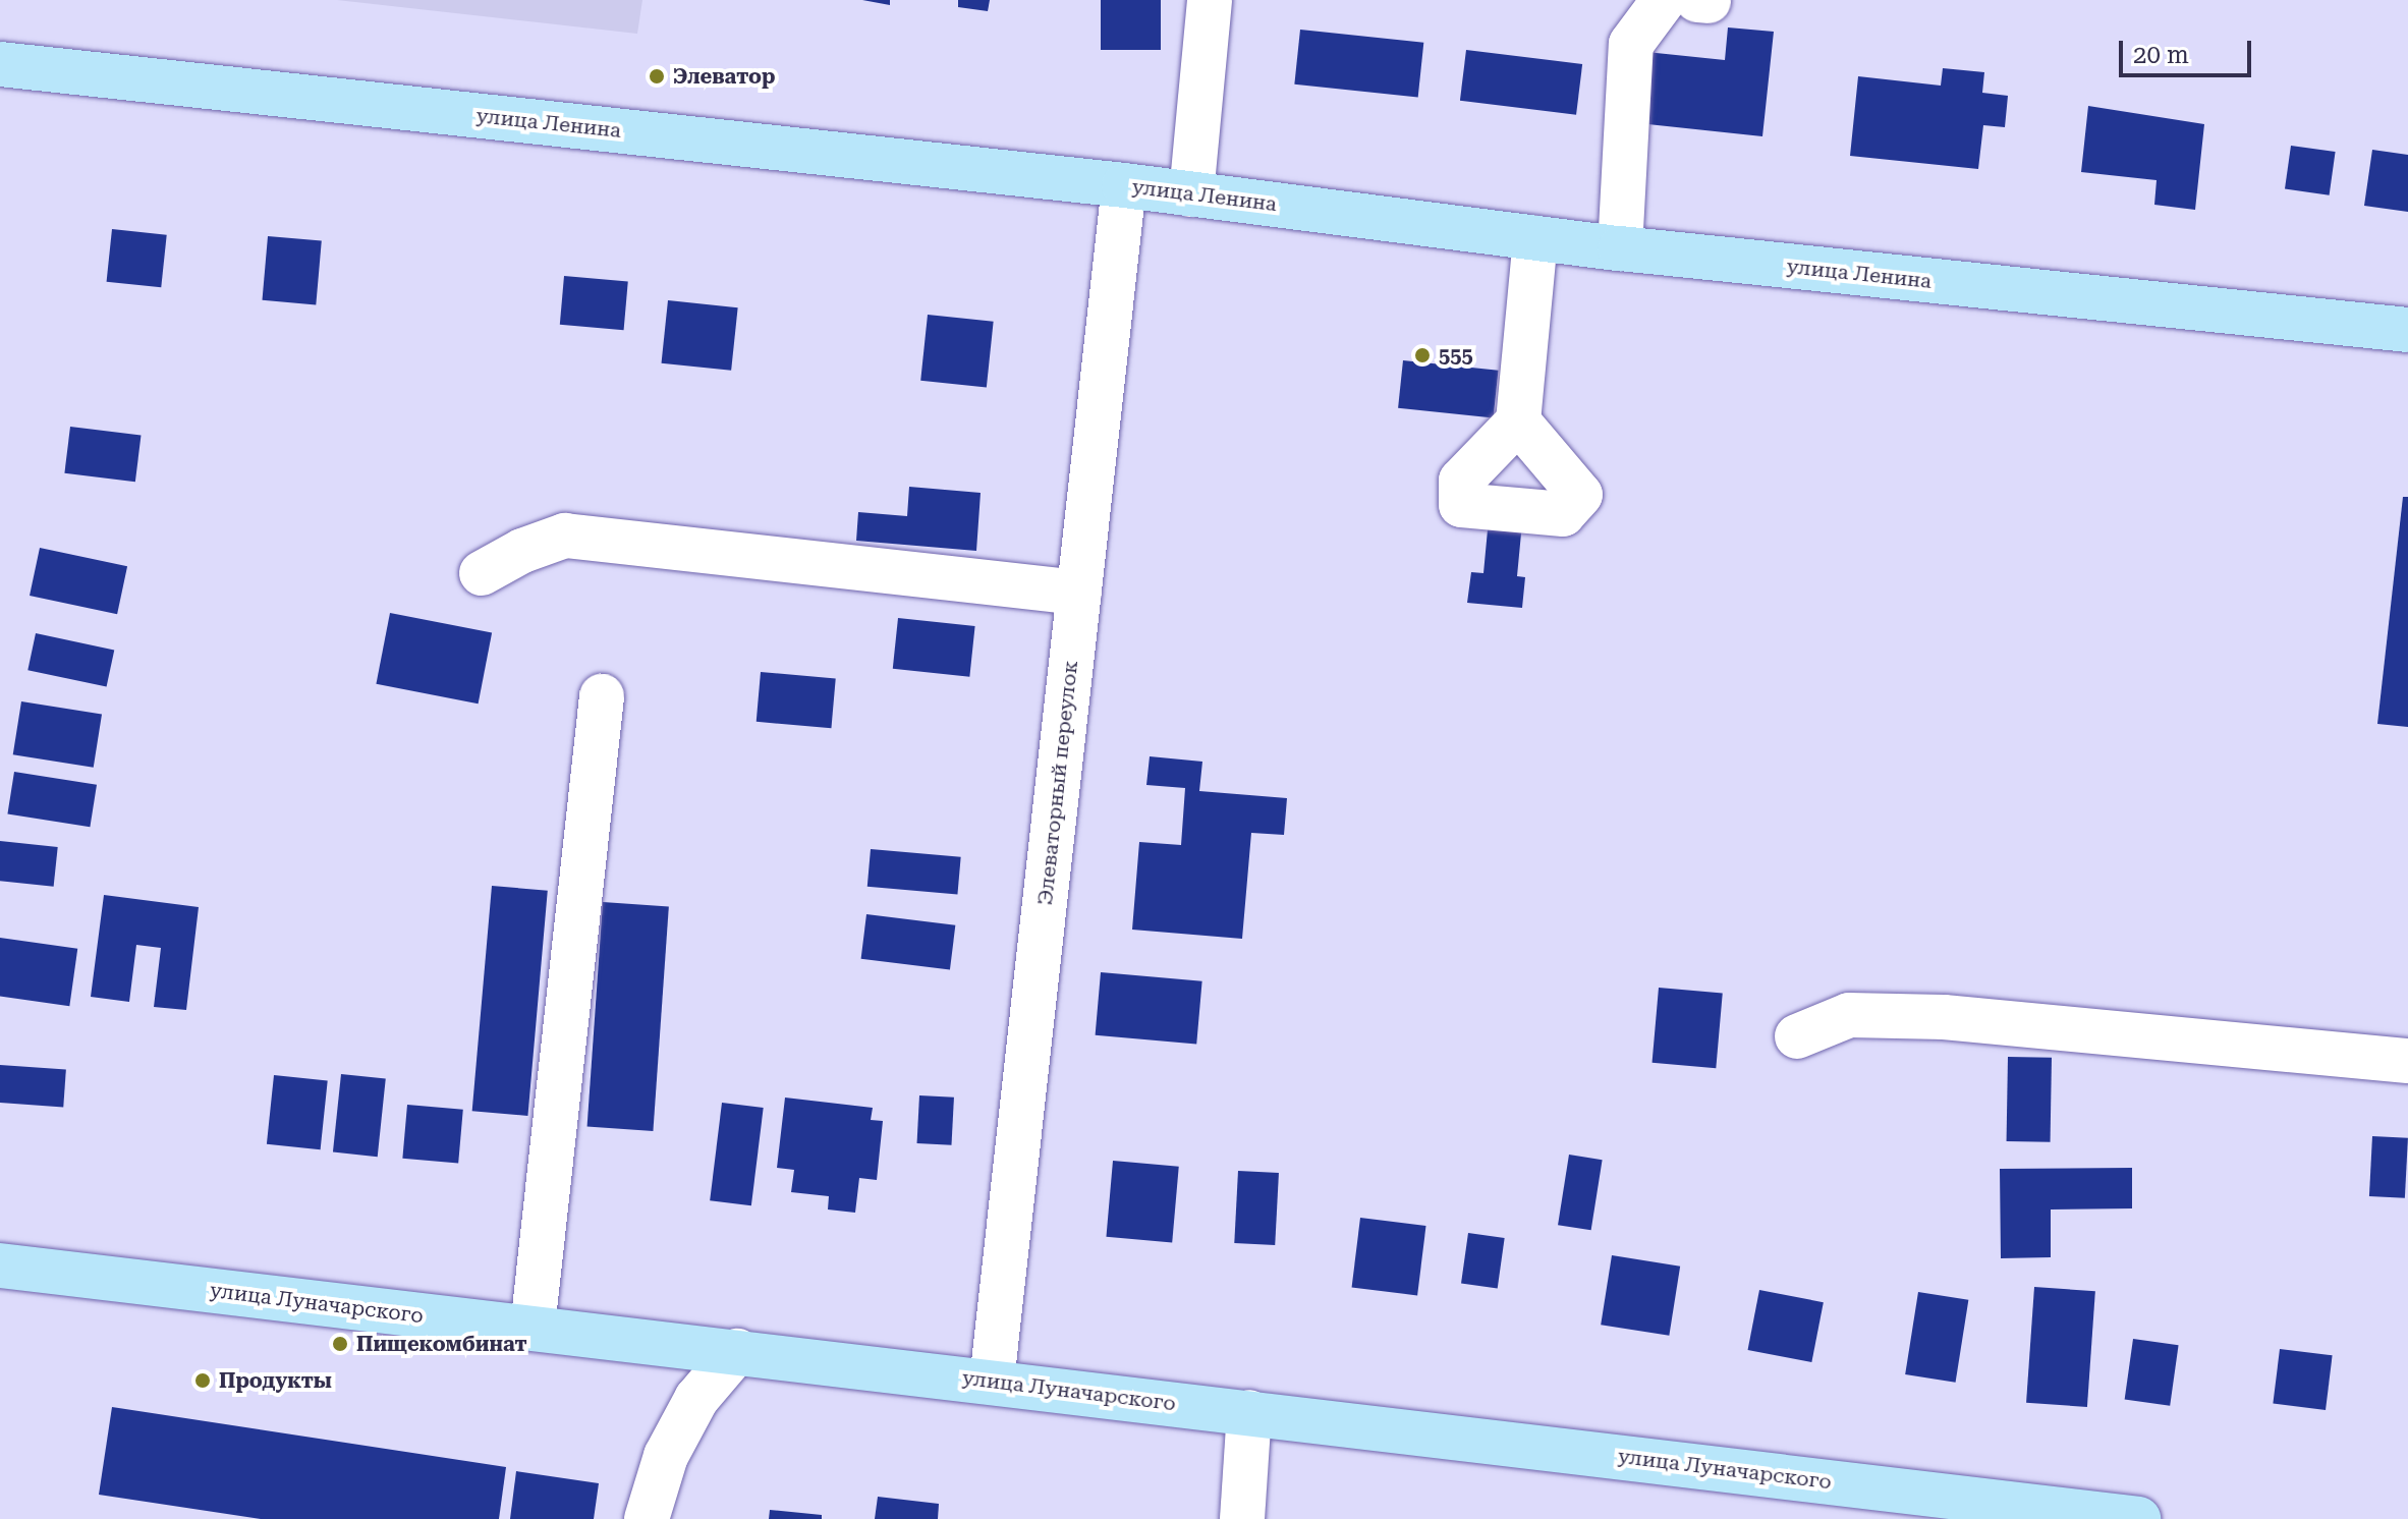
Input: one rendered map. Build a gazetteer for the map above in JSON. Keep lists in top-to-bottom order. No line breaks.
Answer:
{"streets":{"main road":["улица Ленина","улица Луначарского"],"street":["Элеваторный переулок"]},"crossings":[["улица Ленина","Элеваторный переулок"],["Элеваторный переулок","улица Луначарского"]],"places":["Элеватор","555","Пищекомбинат","Продукты"],"scale_bar":"20 m"}
